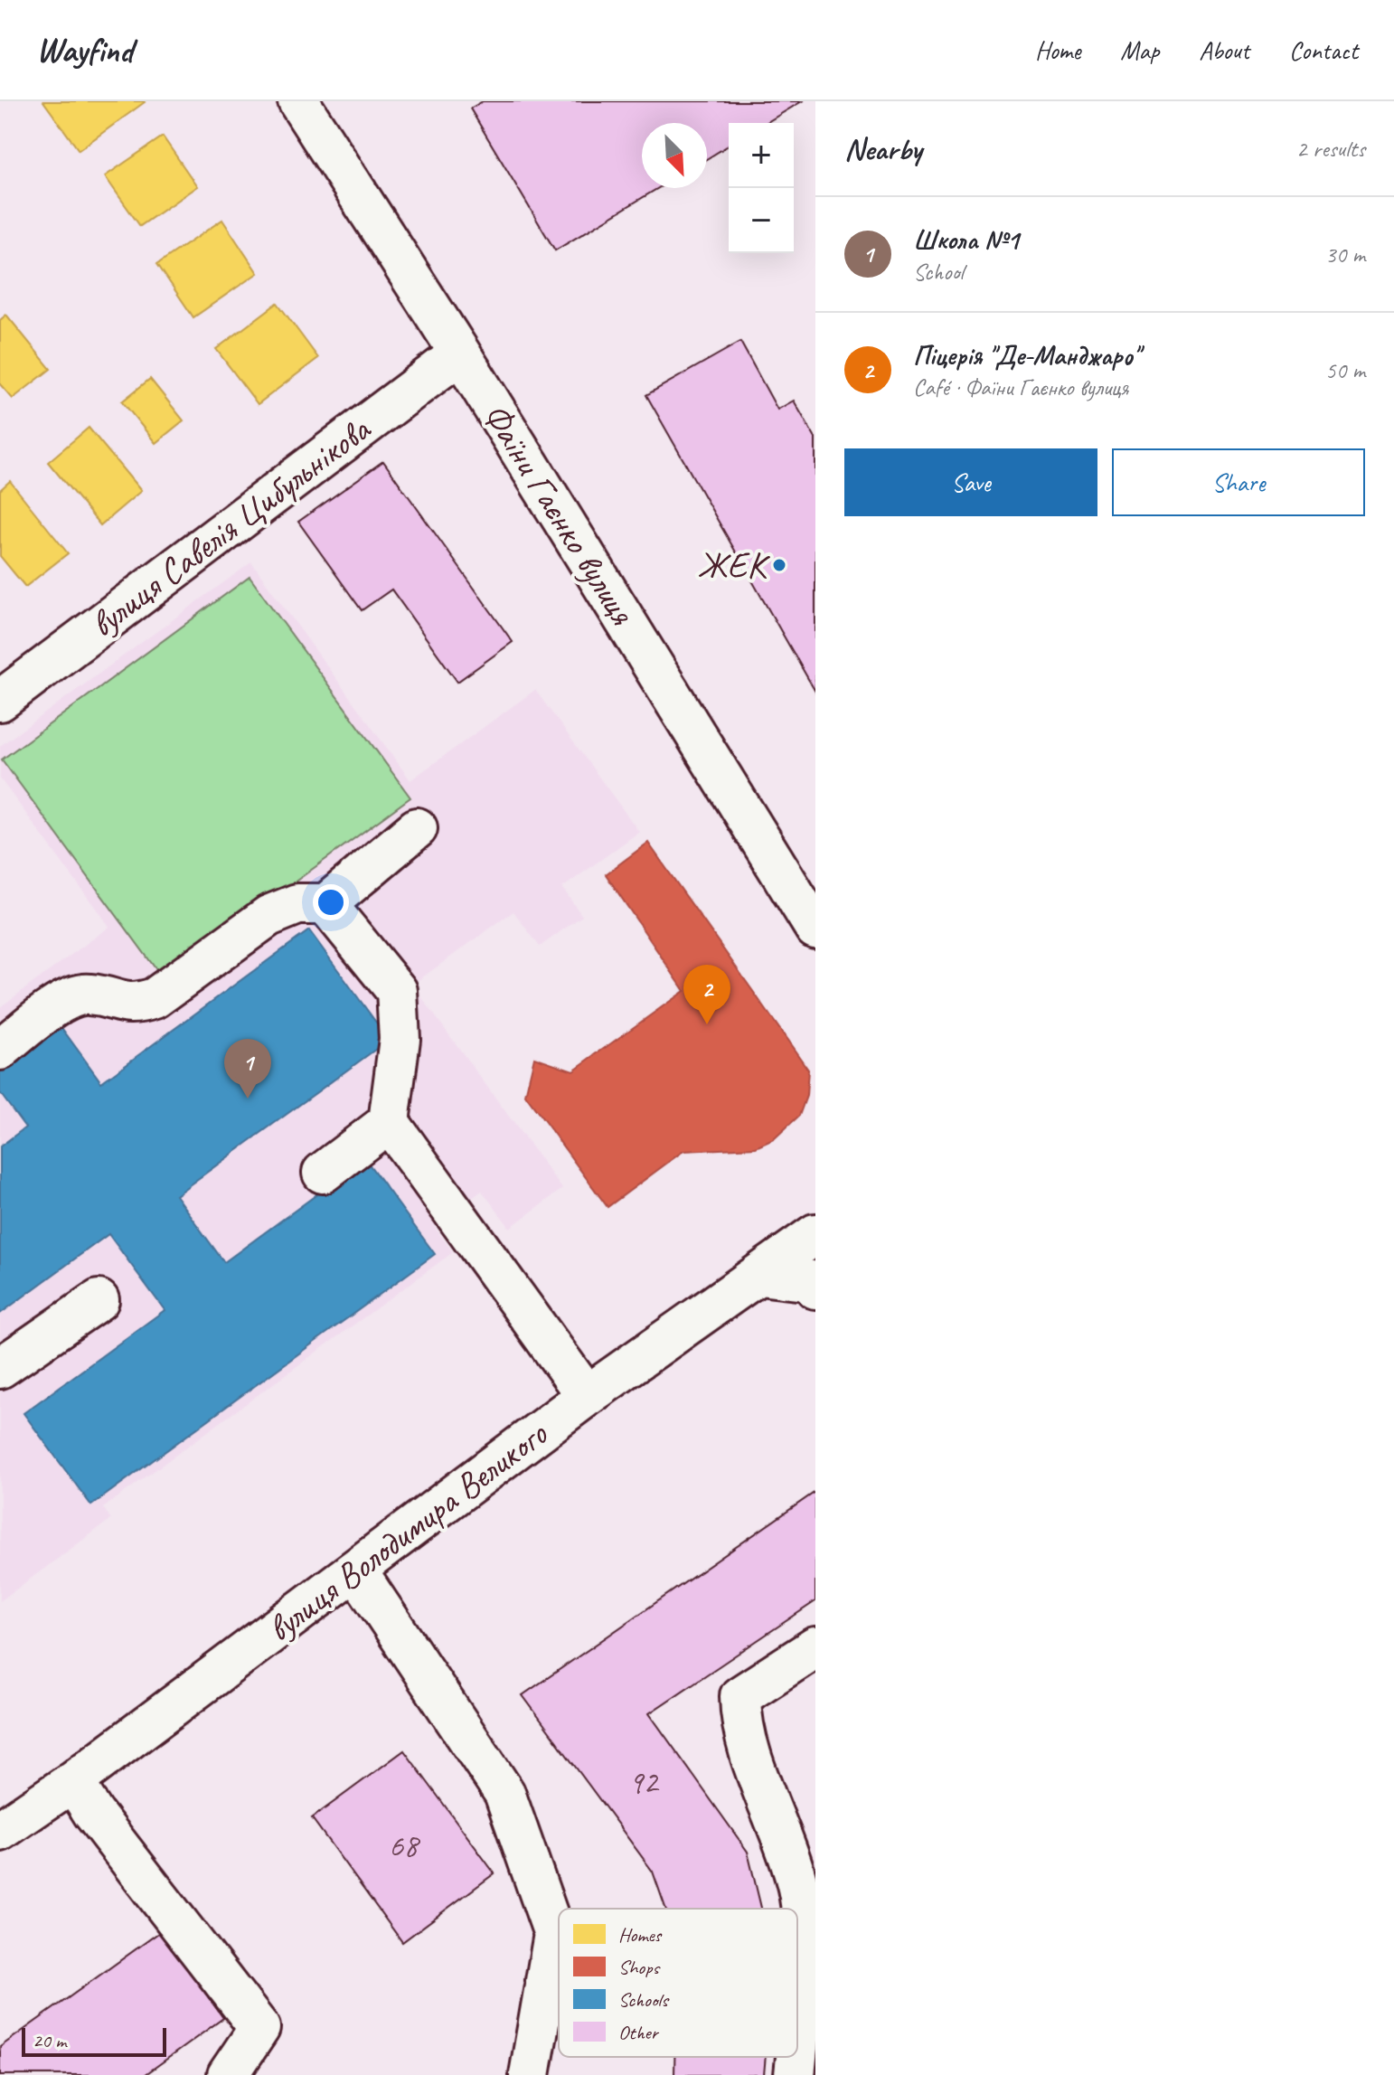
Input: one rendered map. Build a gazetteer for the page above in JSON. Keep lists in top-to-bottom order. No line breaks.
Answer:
{"streets":{"street":["Фаїни Гаєнко вулиця","вулиця Савелія Цибульнікова","вулиця Володимира Великого"]},"crossings":[["Фаїни Гаєнко вулиця","вулиця Савелія Цибульнікова"]],"places":["ЖЕК"],"house_numbers":["92","68"],"legend":["Homes","Shops","Schools","Other"],"scale_bar":"20 m","north":"bottom right","page":{"header":"Wayfind","nav":["Home","Map","About","Contact"],"heading":["Nearby","2 results"],"map_buttons":["+","−"],"list":[{"mark":"1","name":"Школа №1","note":"School","value":"30 m"},{"mark":"2","name":"Піцерія \"Де-Манджаро\"","note":"Café · Фаїни Гаєнко вулиця","value":"50 m"}],"buttons":["Save","Share"],"pins":["2","1"],"scale":"20 m"}}
